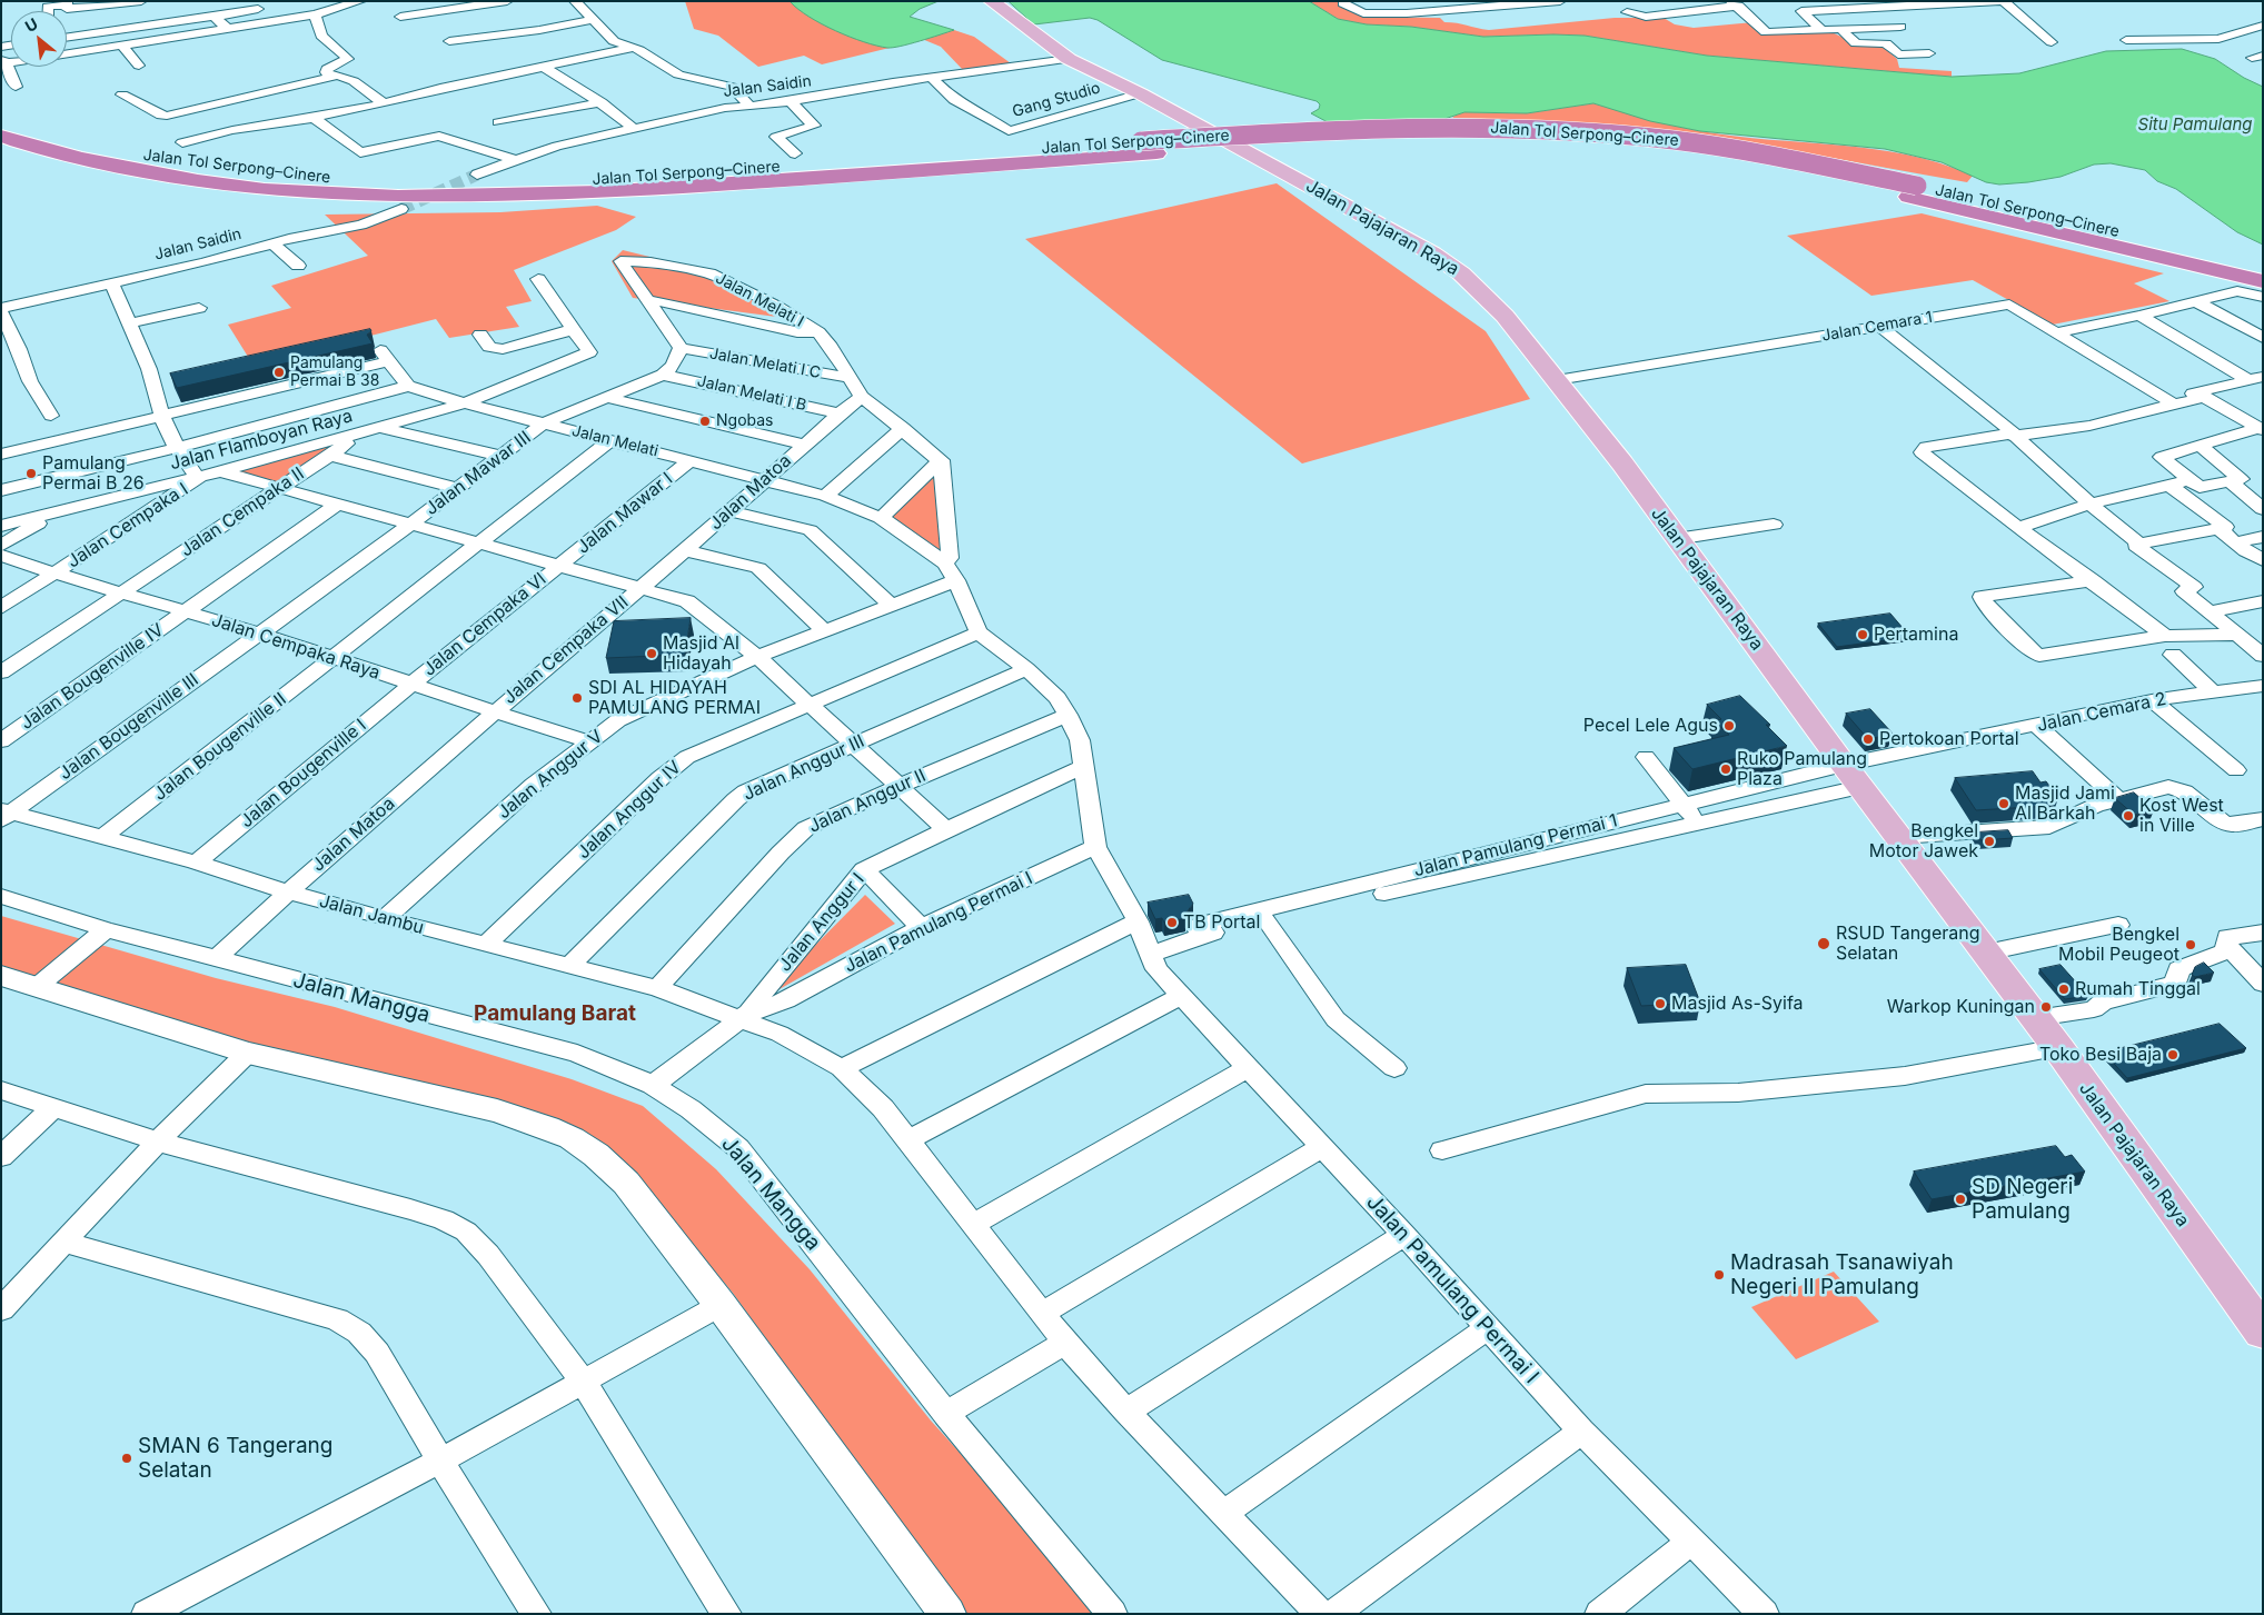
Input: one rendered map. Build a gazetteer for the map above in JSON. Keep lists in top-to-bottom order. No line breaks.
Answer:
{"streets":{"highway":["Jalan Tol Serpong–Cinere"],"main road":["Jalan Pajajaran Raya"],"street":["Jalan Saidin","Gang Studio","Jalan Melati I","Jalan Cemara 1","Jalan Melati I C","Jalan Melati I B","Jalan Flamboyan Raya","Jalan Melati","Jalan Mawar III","Jalan Matoa","Jalan Cempaka II","Jalan Mawar I","Jalan Cempaka I","Jalan Cempaka VI","Jalan Cempaka Raya","Jalan Cempaka VII","Jalan Bougenville IV","Jalan Cemara 2","Jalan Bougenville III","Jalan Bougenville II","Jalan Anggur III","Jalan Bougenville I","Jalan Anggur V","Jalan Anggur II","Jalan Anggur IV","Jalan Pamulang Permai 1","Jalan Jambu","Jalan Anggur I","Jalan Pamulang Permai I","Jalan Mangga"]},"crossings":[["Jalan Saidin","Gang Studio"],["Jalan Saidin","Jalan Pajajaran Raya"],["Gang Studio","Jalan Pajajaran Raya"],["Jalan Pajajaran Raya","Jalan Cemara 1"],["Jalan Pajajaran Raya","Jalan Cemara 2"],["Jalan Pajajaran Raya","Jalan Pamulang Permai 1"],["Jalan Melati I","Jalan Melati I C"],["Jalan Melati I","Jalan Matoa"],["Jalan Melati I B","Jalan Matoa"],["Jalan Flamboyan Raya","Jalan Melati"],["Jalan Flamboyan Raya","Jalan Cempaka II"],["Jalan Flamboyan Raya","Jalan Cempaka I"],["Jalan Melati","Jalan Mawar III"],["Jalan Melati","Jalan Matoa"],["Jalan Melati","Jalan Mawar I"],["Jalan Melati","Jalan Bougenville II"],["Jalan Melati","Jalan Anggur V"],["Jalan Mawar III","Jalan Cempaka Raya"],["Jalan Mawar III","Jalan Bougenville III"],["Jalan Matoa","Jalan Cempaka Raya"],["Jalan Matoa","Jalan Cempaka VII"],["Jalan Matoa","Jalan Jambu"],["Jalan Matoa","Jalan Mangga"],["Jalan Cempaka II","Jalan Cempaka Raya"],["Jalan Mawar I","Jalan Cempaka VI"],["Jalan Cempaka I","Jalan Cempaka Raya"],["Jalan Cempaka VI","Jalan Cempaka Raya"],["Jalan Cempaka VI","Jalan Bougenville I"],["Jalan Cempaka Raya","Jalan Cempaka VII"],["Jalan Cempaka Raya","Jalan Bougenville IV"],["Jalan Cempaka Raya","Jalan Bougenville III"],["Jalan Cempaka Raya","Jalan Bougenville II"],["Jalan Cempaka Raya","Jalan Bougenville I"],["Jalan Cempaka Raya","Jalan Anggur V"],["Jalan Cemara 2","Jalan Pamulang Permai 1"],["Jalan Bougenville III","Jalan Jambu"],["Jalan Bougenville II","Jalan Jambu"],["Jalan Anggur III","Jalan Jambu"],["Jalan Bougenville I","Jalan Jambu"],["Jalan Anggur V","Jalan Jambu"],["Jalan Anggur II","Jalan Jambu"],["Jalan Anggur IV","Jalan Jambu"],["Jalan Jambu","Jalan Anggur I"],["Jalan Jambu","Jalan Pamulang Permai I"],["Jalan Anggur I","Jalan Pamulang Permai I"]],"districts":["Pamulang Barat"],"water":["Situ Pamulang"],"places":["Pamulang Permai B 38","Ngobas","Pamulang Permai B 26","Pertamina","Masjid Al Hidayah","SDI AL HIDAYAH PAMULANG PERMAI","Pecel Lele Agus","Pertokoan Portal","Ruko Pamulang Plaza","Masjid Jami Al Barkah","Kost West in Ville","Bengkel Motor Jawek","TB Portal","RSUD Tangerang Selatan","Bengkel Mobil Peugeot","Rumah Tinggal","Masjid As-Syifa","Warkop Kuningan","Toko Besi Baja","SD Negeri Pamulang","Madrasah Tsanawiyah Negeri II Pamulang","SMAN 6 Tangerang Selatan"],"north":"top left"}
